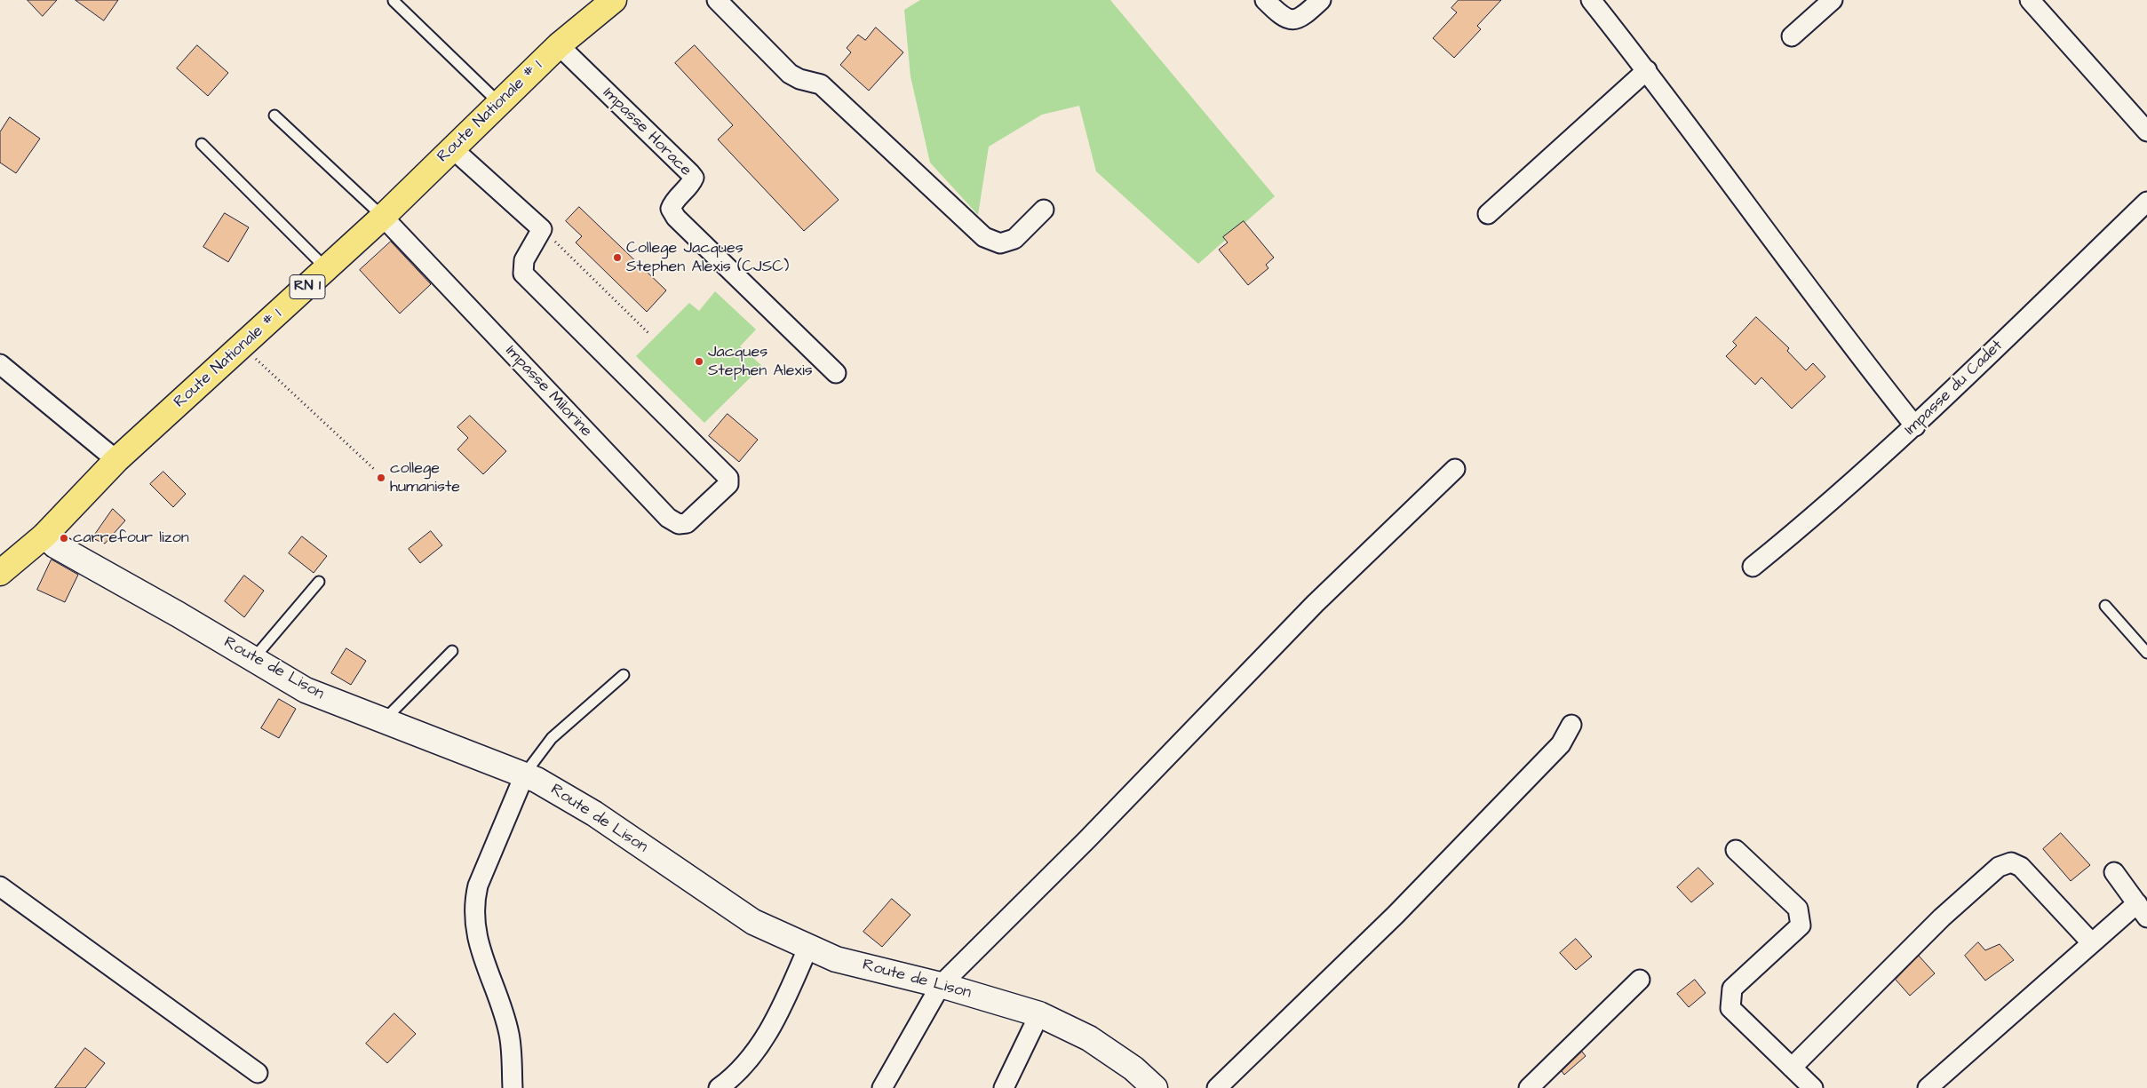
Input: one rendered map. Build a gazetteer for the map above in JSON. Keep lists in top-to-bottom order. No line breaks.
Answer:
{"streets":{"main road":["Route Nationale # 1","RN 1"],"street":["Impasse Horace","Impasse du Cadet","Impasse Milorine","Route de Lison"]},"crossings":[["Route Nationale # 1","Impasse Horace"],["Route Nationale # 1","Impasse Milorine"],["Route Nationale # 1","Route de Lison"]],"places":["College Jacques Stephen Alexis (CJSC)","Jacques Stephen Alexis","college humaniste","carrefour lizon"]}
